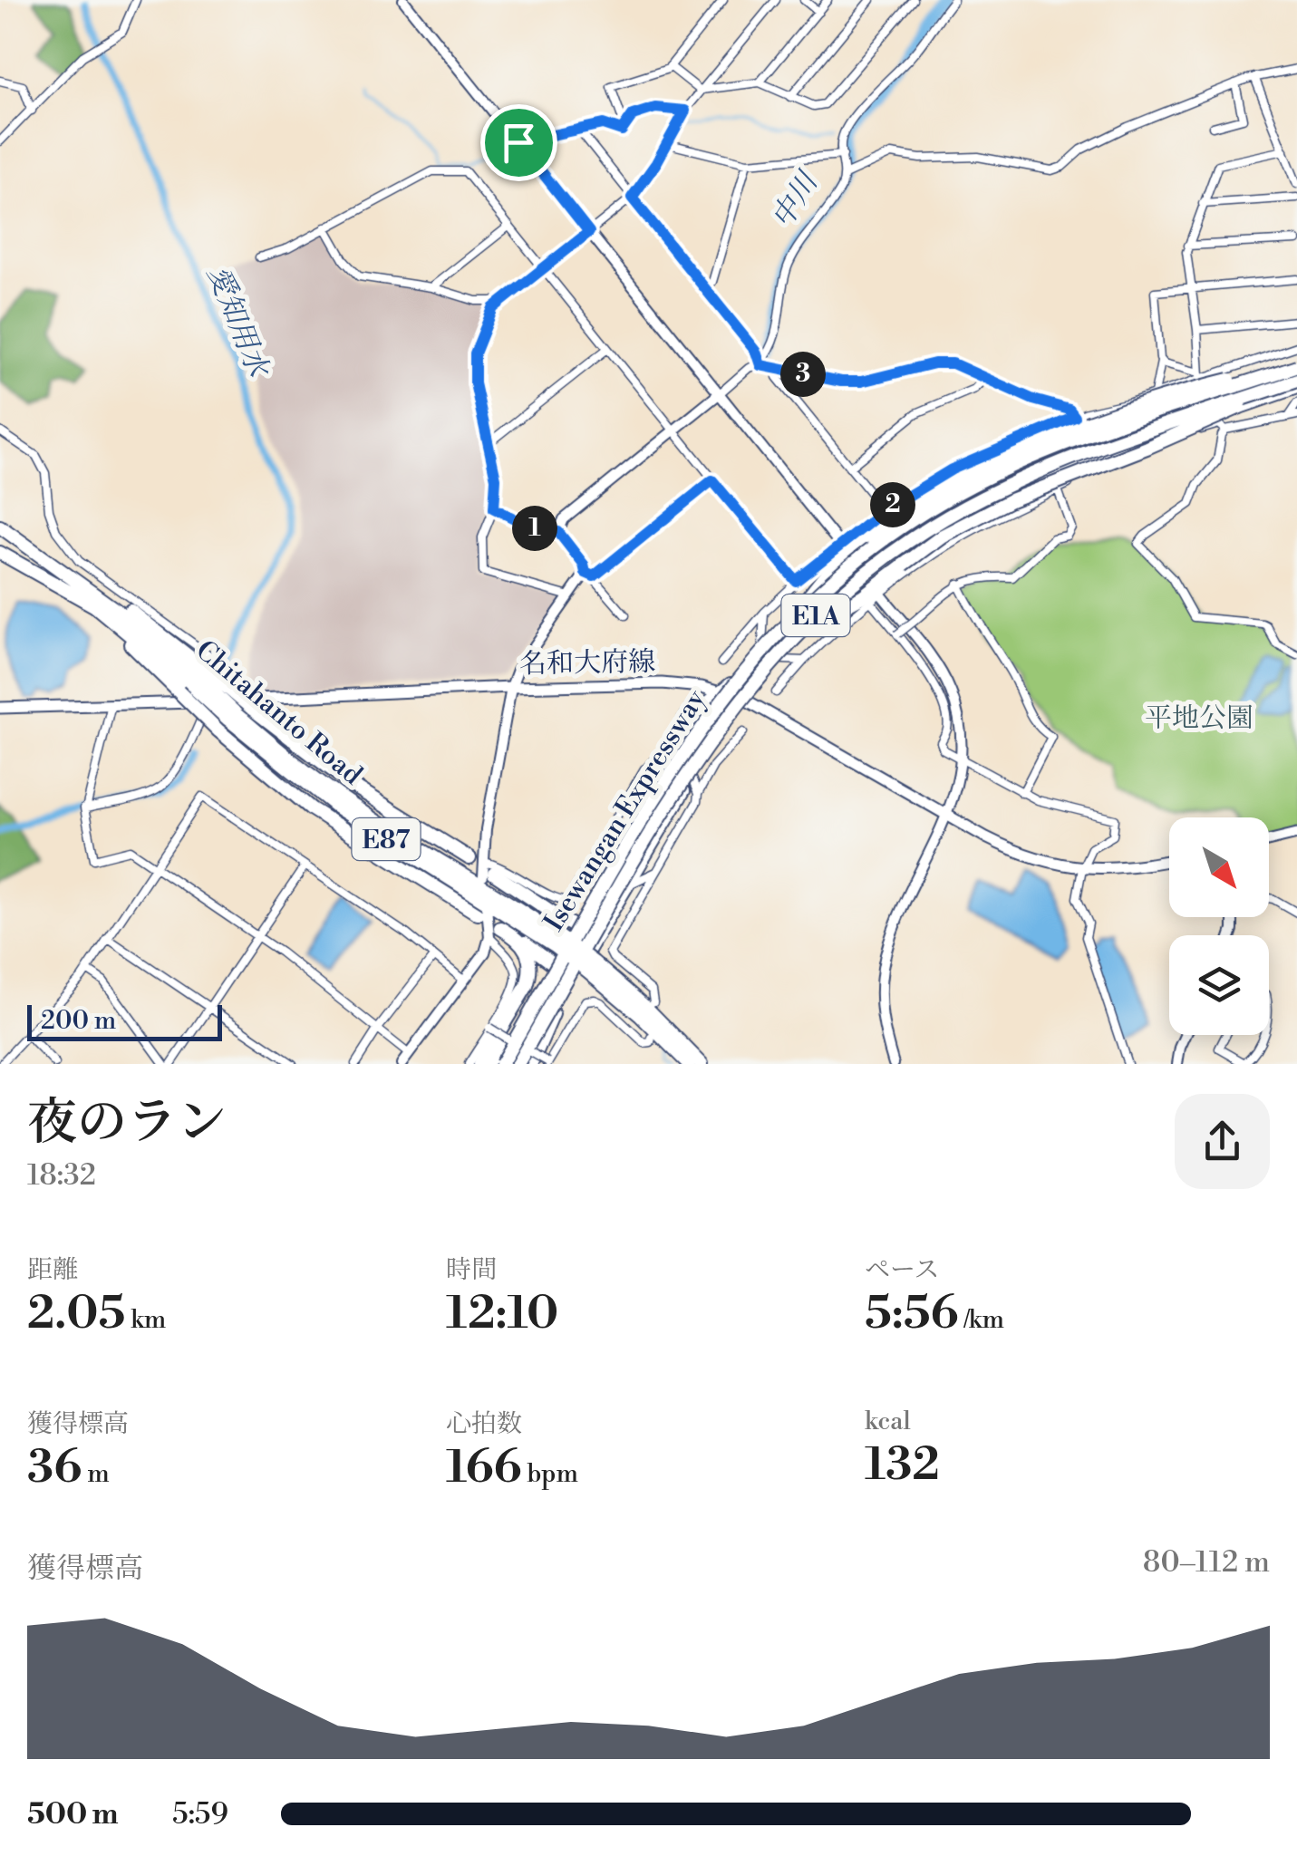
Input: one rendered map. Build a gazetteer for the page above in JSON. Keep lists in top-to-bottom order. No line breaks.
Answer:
{"streets":{"highway":["E1A","Chitahanto Road","Isewangan Expressway","E87"],"main road":["名和大府線"]},"water":["中川","愛知用水"],"parks":["平地公園"],"scale_bar":"200 m","north":"bottom right","page":{"pins":["3","2","1"],"scale":"200 m","heading":["夜のラン","18:32"],"stats":[["距離","2.05 km"],["時間","12:10"],["ペース","5:56 /km"],["獲得標高","36 m"],["心拍数","166 bpm"],["kcal","132"]],"chart":["獲得標高","80–112 m"],"list":[{"name":"500 m","note":"5:59"}]}}
